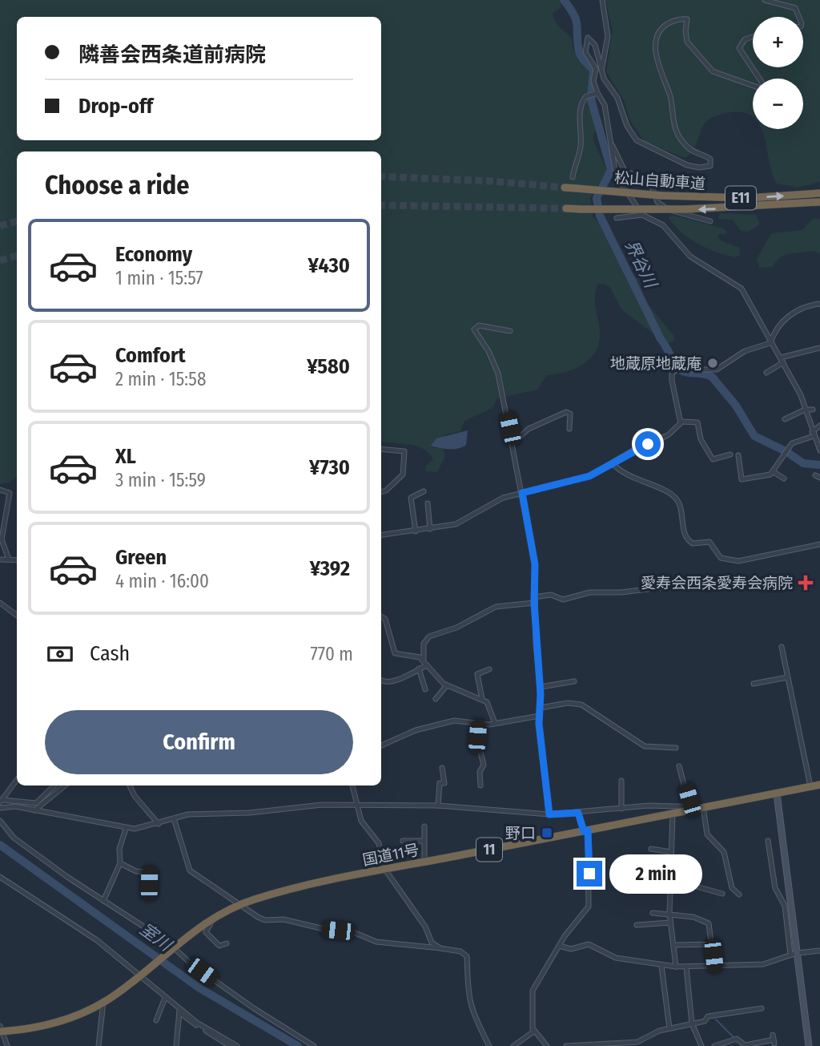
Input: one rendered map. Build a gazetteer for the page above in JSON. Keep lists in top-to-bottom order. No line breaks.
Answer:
{"streets":{"highway":["松山自動車道","E11","11","国道11号"]},"water":["界谷川","室川"],"places":{"other":["地蔵原地蔵庵"],"health":["愛寿会西条愛寿会病院"],"transit":["野口"]},"page":{"map_buttons":["+","−"],"banner":["隣善会西条道前病院","Drop-off"],"heading":"Choose a ride","list":[{"name":"Economy","note":"1 min · 15:57","value":"¥430"},{"name":"Comfort","note":"2 min · 15:58","value":"¥580"},{"name":"XL","note":"3 min · 15:59","value":"¥730"},{"name":"Green","note":"4 min · 16:00","value":"¥392"}],"pay":["Cash","770 m"],"buttons":"Confirm","bubble":"2 min"}}
